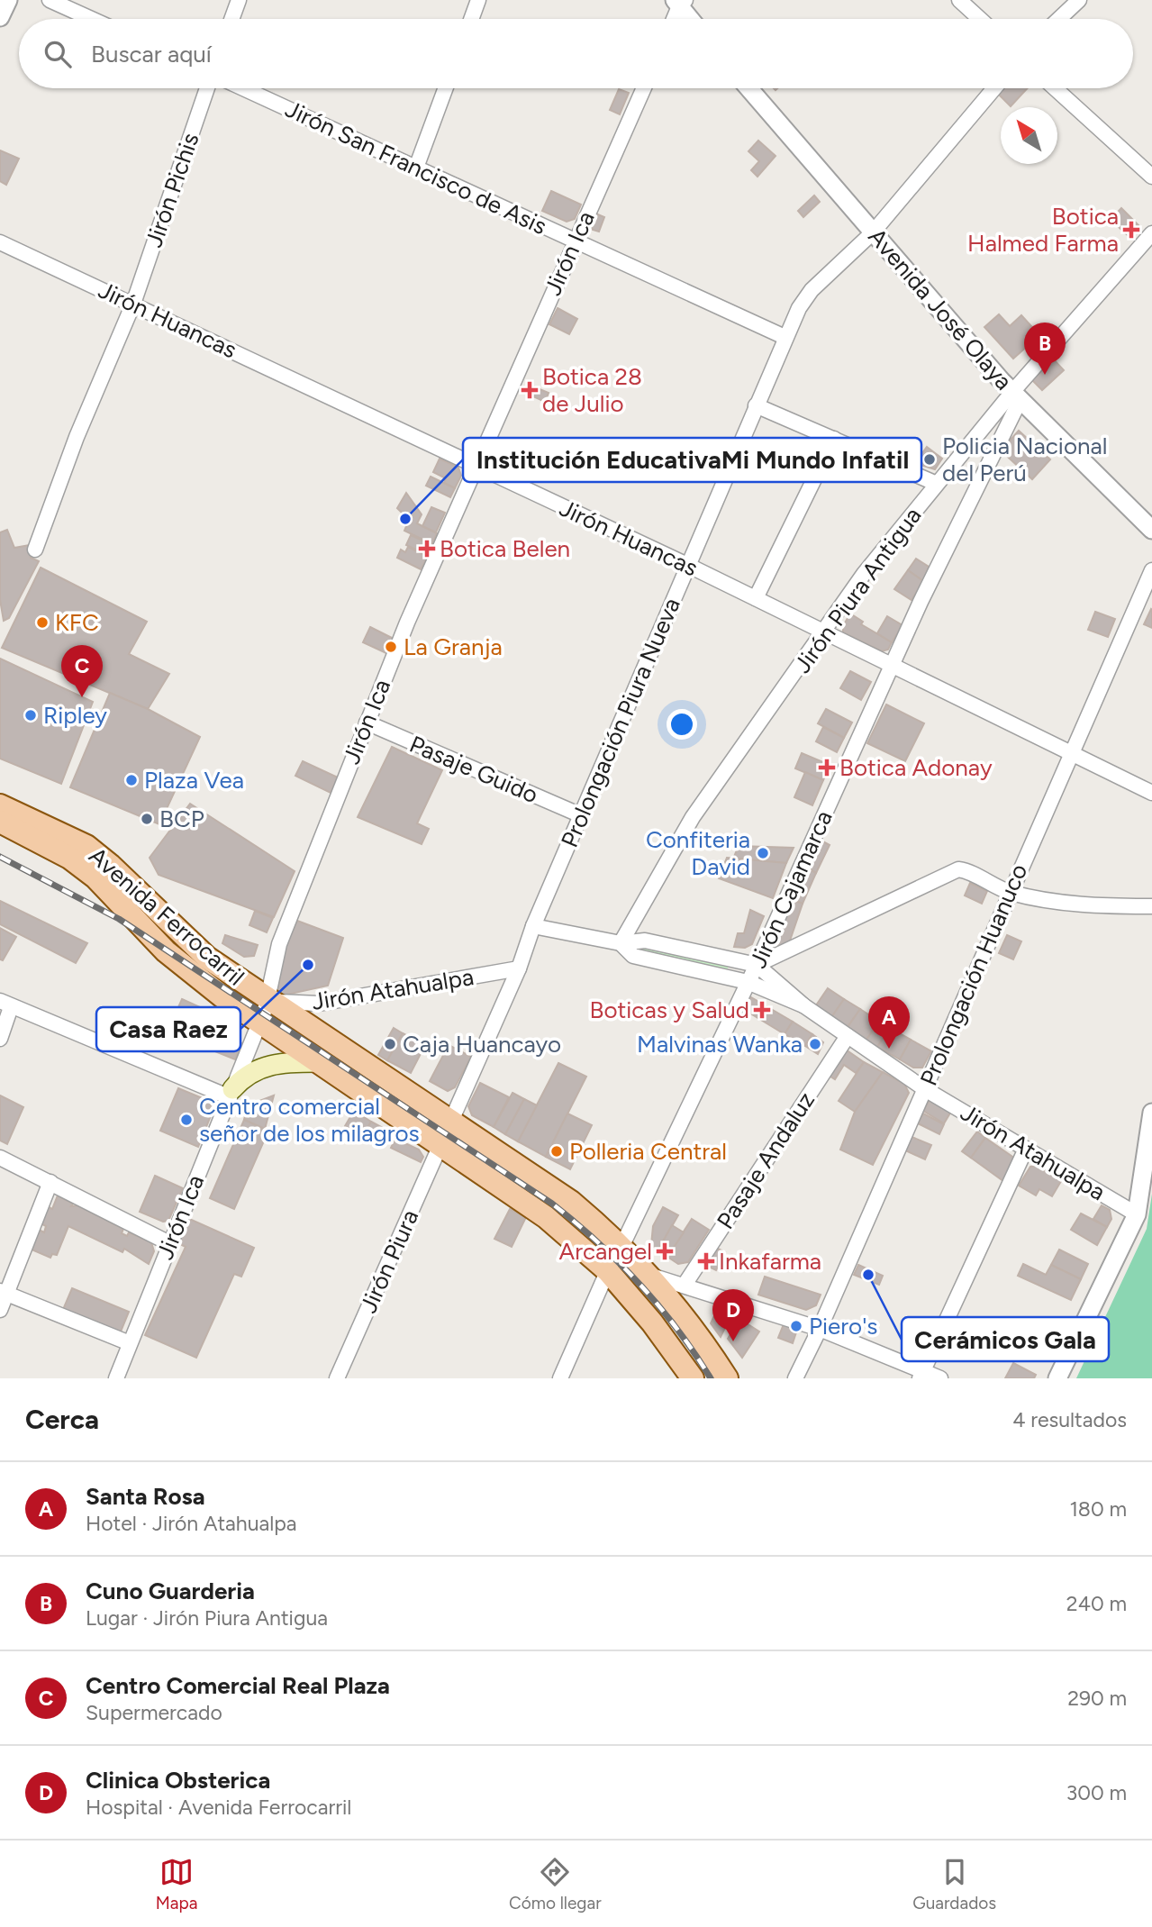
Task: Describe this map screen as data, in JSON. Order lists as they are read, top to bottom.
{
  "streets": {
    "main road": ["Avenida Ferrocarril"],
    "street": [
      "Jirón San Francisco de Asis",
      "Jirón Pichis",
      "Jirón Ica",
      "Avenida José Olaya",
      "Jirón Huancas",
      "Jirón Piura Antigua",
      "Prolongación Piura Nueva",
      "Pasaje Guido",
      "Jirón Cajamarca",
      "Prolongación Huanuco",
      "Jirón Atahualpa",
      "Pasaje Andaluz",
      "Jirón Piura"
    ]
  },
  "crossings": [
    ["Jirón San Francisco de Asis", "Jirón Ica"],
    ["Jirón San Francisco de Asis", "Prolongación Piura Nueva"],
    ["Jirón Pichis", "Jirón Huancas"],
    ["Jirón Ica", "Jirón Huancas"],
    ["Jirón Ica", "Pasaje Guido"],
    ["Jirón Ica", "Avenida Ferrocarril"],
    ["Jirón Ica", "Jirón Atahualpa"],
    ["Avenida José Olaya", "Jirón Piura Antigua"],
    ["Avenida José Olaya", "Prolongación Piura Nueva"],
    ["Avenida José Olaya", "Jirón Cajamarca"],
    ["Jirón Huancas", "Jirón Piura Antigua"],
    ["Jirón Huancas", "Prolongación Piura Nueva"],
    ["Jirón Huancas", "Jirón Cajamarca"],
    ["Jirón Huancas", "Prolongación Huanuco"],
    ["Jirón Piura Antigua", "Jirón Cajamarca"],
    ["Jirón Piura Antigua", "Jirón Atahualpa"],
    ["Prolongación Piura Nueva", "Pasaje Guido"],
    ["Prolongación Piura Nueva", "Avenida Ferrocarril"],
    ["Prolongación Piura Nueva", "Jirón Atahualpa"],
    ["Prolongación Piura Nueva", "Jirón Piura"],
    ["Jirón Cajamarca", "Avenida Ferrocarril"],
    ["Jirón Cajamarca", "Jirón Atahualpa"],
    ["Avenida Ferrocarril", "Jirón Atahualpa"],
    ["Avenida Ferrocarril", "Jirón Piura"],
    ["Prolongación Huanuco", "Jirón Atahualpa"],
    ["Jirón Atahualpa", "Pasaje Andaluz"]
  ],
  "places": {
    "health": [
      "Botica Halmed Farma",
      "Botica 28 de Julio",
      "Botica Belen",
      "Botica Adonay",
      "Boticas y Salud",
      "Arcangel",
      "Inkafarma"
    ],
    "other": [
      "Policia Nacional del Perú",
      "Institución EducativaMi Mundo Infatil",
      "KFC",
      "La Granja",
      "Ripley",
      "Plaza Vea",
      "BCP",
      "Confiteria David",
      "Casa Raez",
      "Caja Huancayo",
      "Malvinas Wanka",
      "Centro comercial señor de los milagros",
      "Polleria Central",
      "Cerámicos Gala",
      "Piero's"
    ]
  },
  "north": "top left",
  "page": {
    "search": "Buscar aquí",
    "pins": [
      "B",
      "C",
      "A",
      "D"
    ],
    "heading": ["Cerca", "4 resultados"],
    "list": [
      {
        "mark": "A",
        "name": "Santa Rosa",
        "note": "Hotel · Jirón Atahualpa",
        "value": "180 m"
      },
      {
        "mark": "B",
        "name": "Cuno Guarderia",
        "note": "Lugar · Jirón Piura Antigua",
        "value": "240 m"
      },
      {
        "mark": "C",
        "name": "Centro Comercial Real Plaza",
        "note": "Supermercado",
        "value": "290 m"
      },
      {
        "mark": "D",
        "name": "Clinica Obsterica",
        "note": "Hospital · Avenida Ferrocarril",
        "value": "300 m"
      }
    ],
    "nav": ["Mapa", "Cómo llegar", "Guardados"]
  }
}
